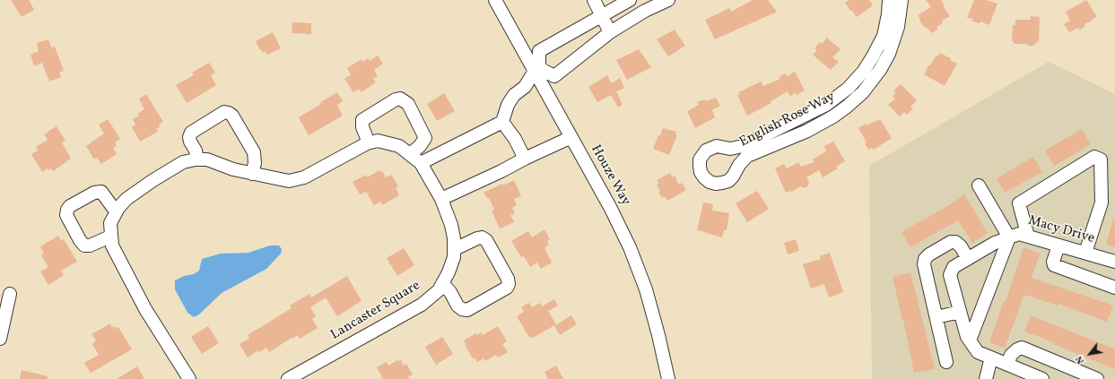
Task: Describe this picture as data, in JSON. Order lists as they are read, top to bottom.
{
  "streets": {
    "street": [
      "English Rose Way",
      "Houze Way",
      "Macy Drive",
      "Lancaster Square"
    ]
  },
  "north": "bottom left"
}
